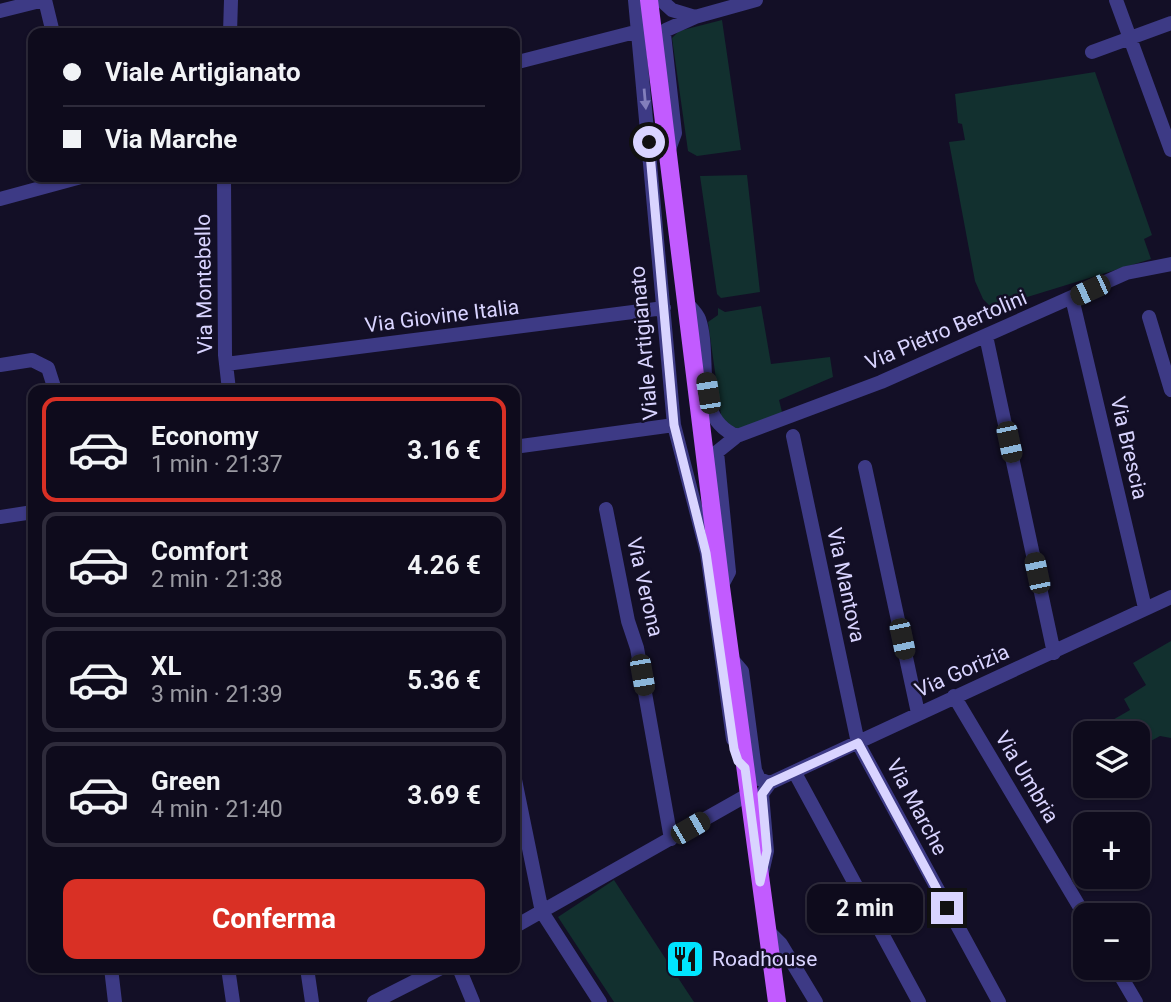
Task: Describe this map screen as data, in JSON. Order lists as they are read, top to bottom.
{
  "streets": {
    "main road": ["Viale Artigianato"],
    "street": [
      "Via Montebello",
      "Via Giovine Italia",
      "Via Pietro Bertolini",
      "Via Brescia",
      "Via Mantova",
      "Via Verona",
      "Via Gorizia",
      "Via Umbria",
      "Via Marche"
    ]
  },
  "crossings": [
    ["Via Montebello", "Via Giovine Italia"],
    ["Via Giovine Italia", "Viale Artigianato"],
    ["Via Pietro Bertolini", "Via Brescia"],
    ["Via Brescia", "Via Gorizia"],
    ["Via Mantova", "Via Gorizia"],
    ["Via Mantova", "Via Marche"],
    ["Via Gorizia", "Via Umbria"],
    ["Via Gorizia", "Via Marche"]
  ],
  "places": {
    "restaurant": ["Roadhouse"]
  },
  "page": {
    "banner": ["Viale Artigianato", "Via Marche"],
    "list": [
      {
        "name": "Economy",
        "note": "1 min · 21:37",
        "value": "3.16 €"
      },
      {
        "name": "Comfort",
        "note": "2 min · 21:38",
        "value": "4.26 €"
      },
      {
        "name": "XL",
        "note": "3 min · 21:39",
        "value": "5.36 €"
      },
      {
        "name": "Green",
        "note": "4 min · 21:40",
        "value": "3.69 €"
      }
    ],
    "map_buttons": ["+", "−"],
    "buttons": "Conferma",
    "bubble": "2 min"
  }
}
